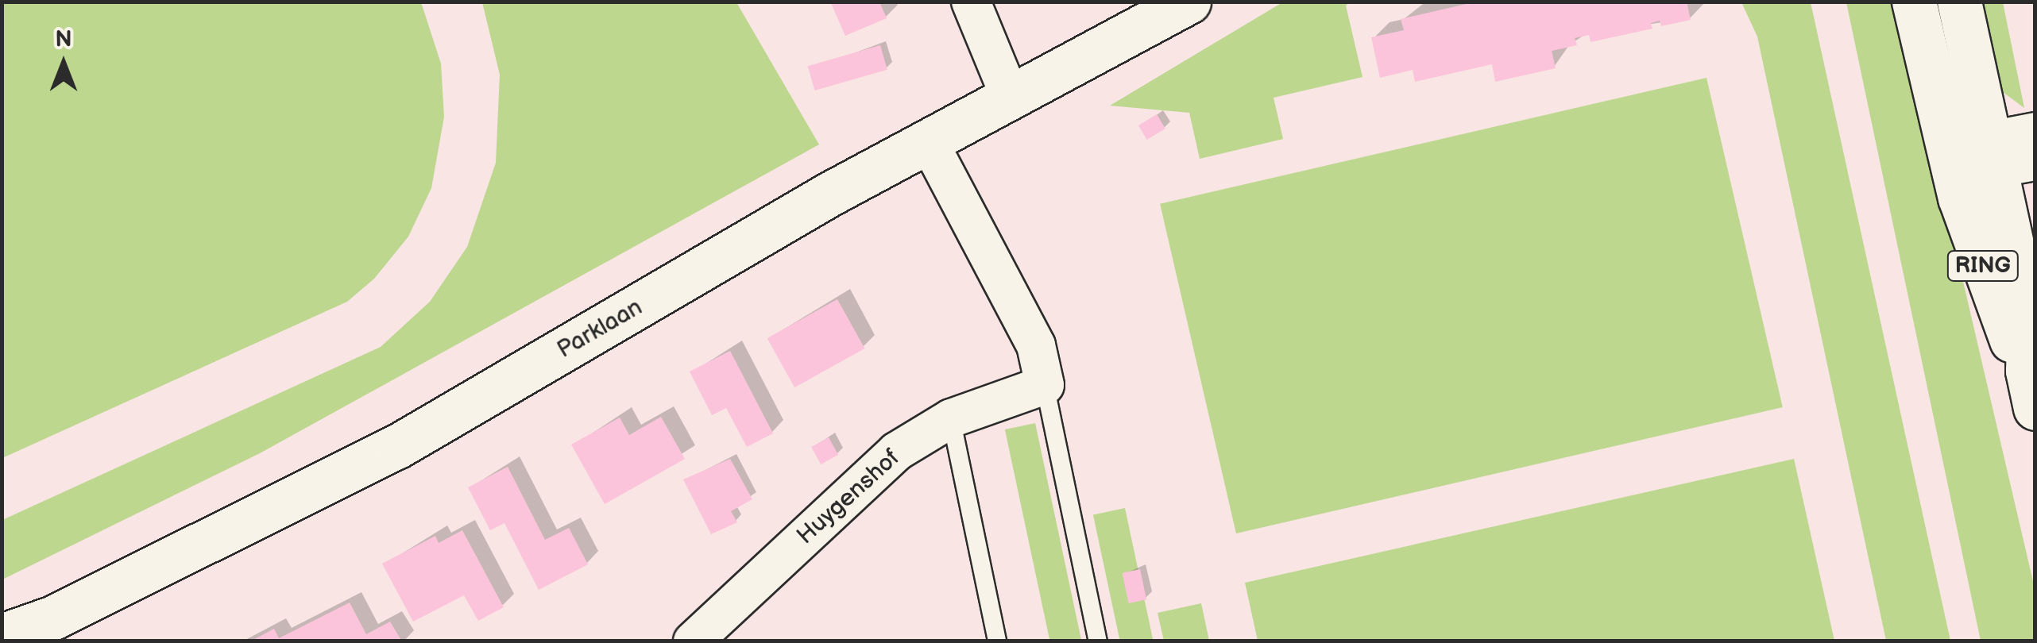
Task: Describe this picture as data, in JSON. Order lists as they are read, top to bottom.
{
  "streets": {
    "street": ["RING", "Parklaan", "Huygenshof"]
  },
  "north": "top"
}
